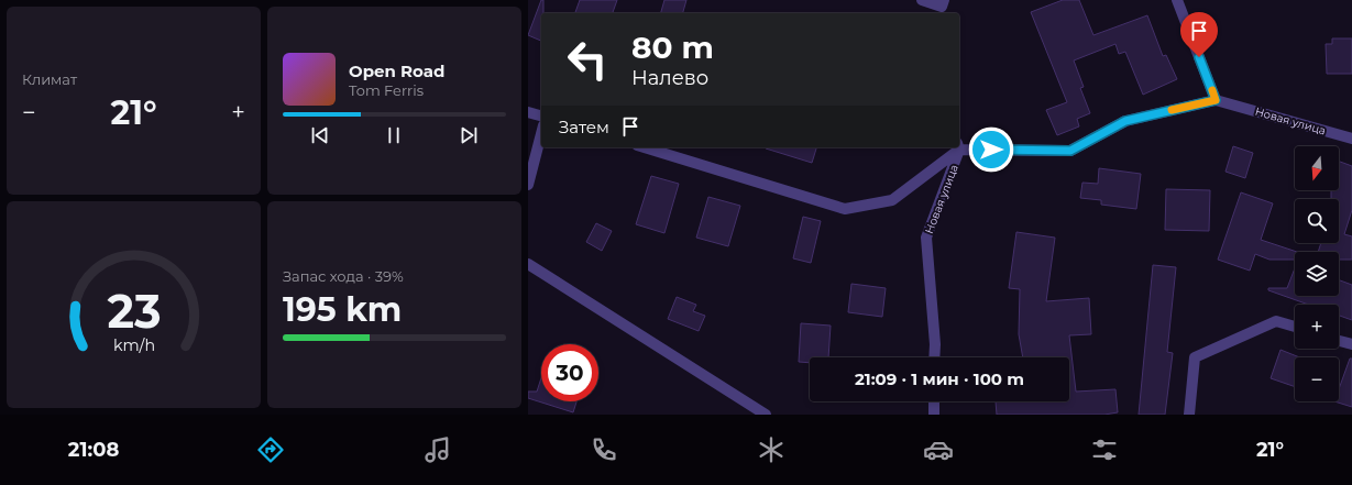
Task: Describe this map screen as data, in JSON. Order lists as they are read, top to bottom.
{
  "streets": {
    "street": ["Новая улица"]
  },
  "north": "bottom",
  "page": {
    "tile": [
      "Климат",
      ["Запас хода · 39%", "195 km"]
    ],
    "turn": ["80 m", "Налево"],
    "song": ["Open Road", "Tom Ferris"],
    "heat": ["−", "21°", "+"],
    "then": "Затем",
    "map_buttons": ["+", "−"],
    "limit": "30",
    "trip": "21:09 · 1 мин · 100 m",
    "tabs": ["21:08", "21°"],
    "gauge": ["23", "km/h"]
  }
}
